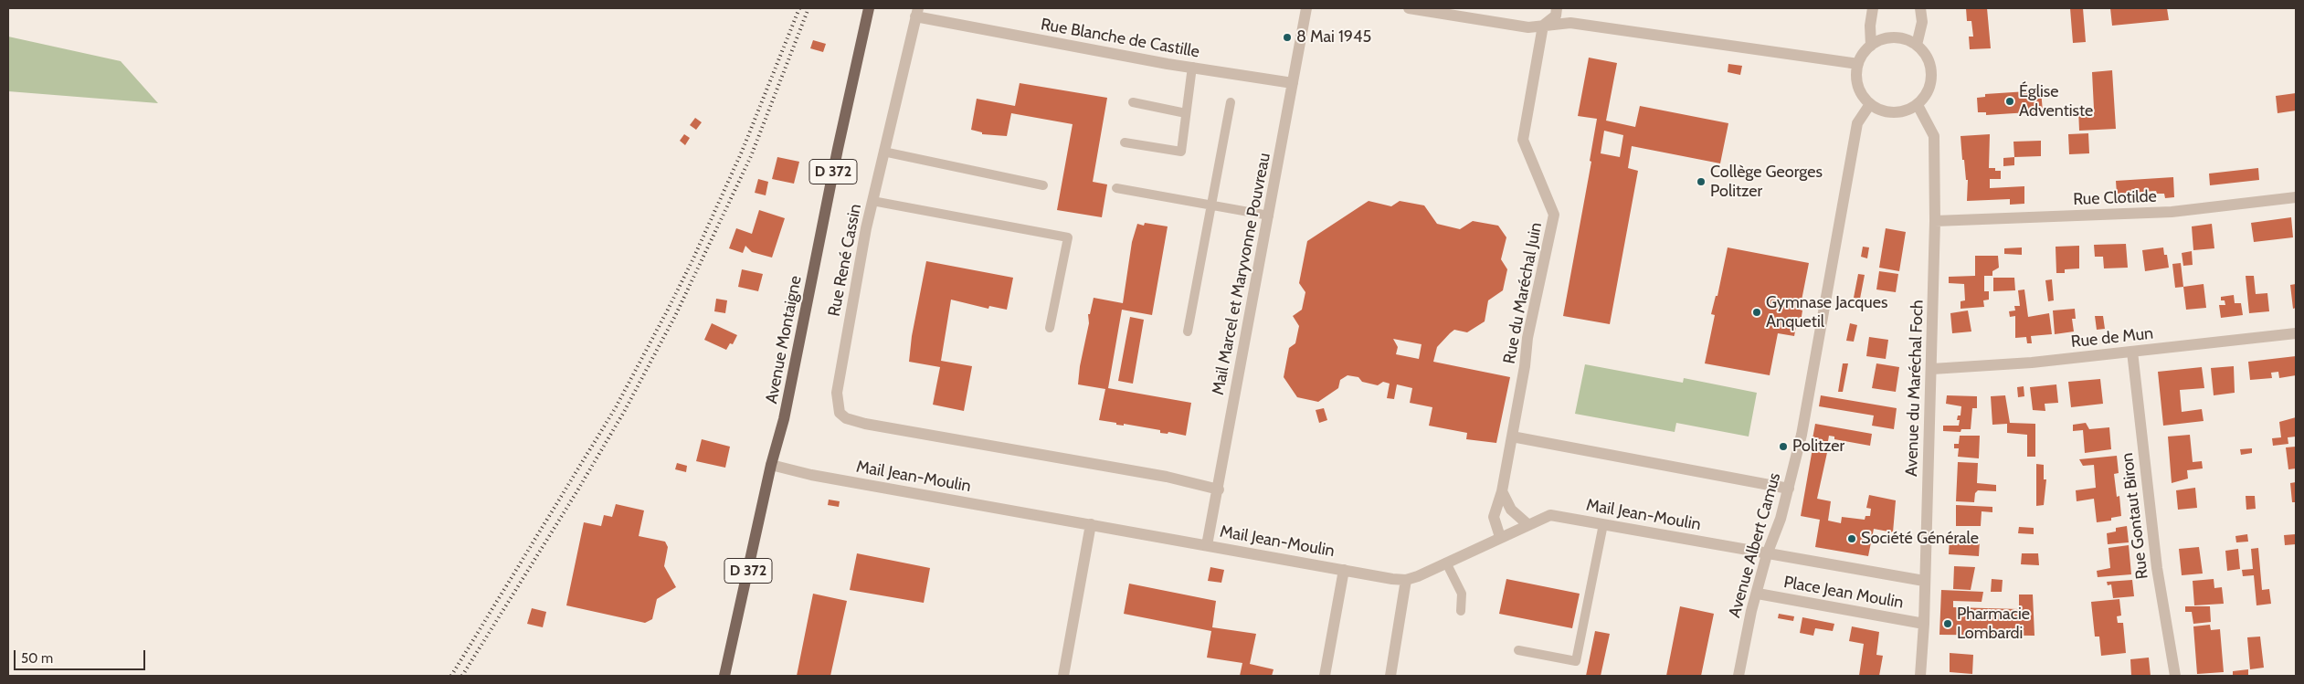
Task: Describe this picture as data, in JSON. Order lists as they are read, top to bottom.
{
  "streets": {
    "main road": ["D 372", "Avenue Montaigne"],
    "street": [
      "Rue Blanche de Castille",
      "Rue Clotilde",
      "Rue René Cassin",
      "Mail Marcel et Maryvonne Pouvreau",
      "Rue du Maréchal Juin",
      "Rue de Mun",
      "Avenue du Maréchal Foch",
      "Mail Jean-Moulin",
      "Rue Gontaut Biron",
      "Avenue Albert Camus",
      "Place Jean Moulin"
    ]
  },
  "crossings": [
    ["Rue Blanche de Castille", "Rue René Cassin"],
    ["Rue Blanche de Castille", "Mail Marcel et Maryvonne Pouvreau"],
    ["Rue Clotilde", "Avenue du Maréchal Foch"],
    ["Rue René Cassin", "Mail Marcel et Maryvonne Pouvreau"],
    ["Mail Marcel et Maryvonne Pouvreau", "Mail Jean-Moulin"],
    ["Rue du Maréchal Juin", "Mail Jean-Moulin"],
    ["Rue de Mun", "Avenue du Maréchal Foch"],
    ["Rue de Mun", "Rue Gontaut Biron"],
    ["Avenue Montaigne", "Mail Jean-Moulin"],
    ["Avenue du Maréchal Foch", "Avenue Albert Camus"],
    ["Avenue du Maréchal Foch", "Place Jean Moulin"],
    ["Mail Jean-Moulin", "Avenue Albert Camus"],
    ["Mail Jean-Moulin", "Place Jean Moulin"],
    ["Avenue Albert Camus", "Place Jean Moulin"]
  ],
  "places": [
    "8 Mai 1945",
    "Église Adventiste",
    "Collège Georges Politzer",
    "Gymnase Jacques Anquetil",
    "Politzer",
    "Société Générale",
    "Pharmacie Lombardi"
  ],
  "scale_bar": "50 m"
}
